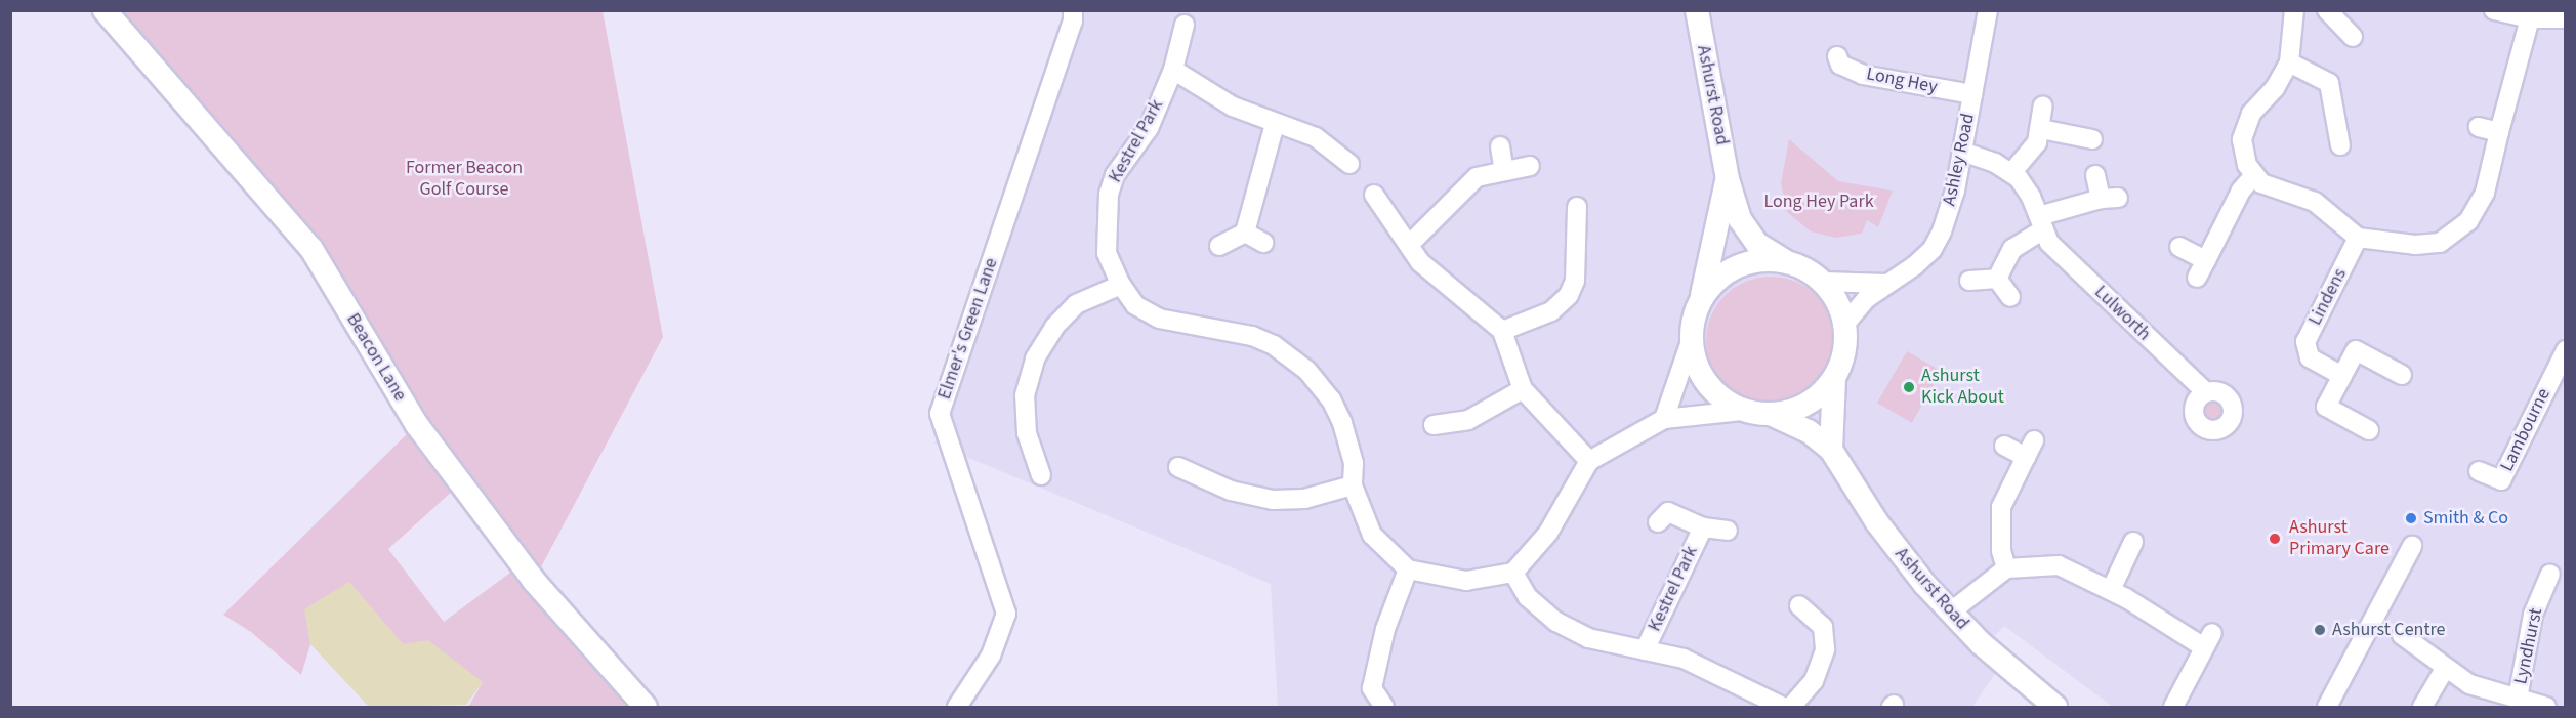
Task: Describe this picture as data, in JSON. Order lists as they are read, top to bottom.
{
  "streets": {
    "street": [
      "Long Hey",
      "Ashurst Road",
      "Kestrel Park",
      "Ashley Road",
      "Lindens",
      "Lulworth",
      "Elmer's Green Lane",
      "Beacon Lane",
      "Lambourne",
      "Lyndhurst"
    ]
  },
  "crossings": [
    ["Long Hey", "Ashley Road"],
    ["Ashurst Road", "Ashley Road"],
    ["Ashley Road", "Lulworth"]
  ],
  "parks": ["Former Beacon Golf Course", "Long Hey Park"],
  "places": [
    "Ashurst Kick About",
    "Smith & Co",
    "Ashurst Primary Care",
    "Ashurst Centre"
  ]
}
